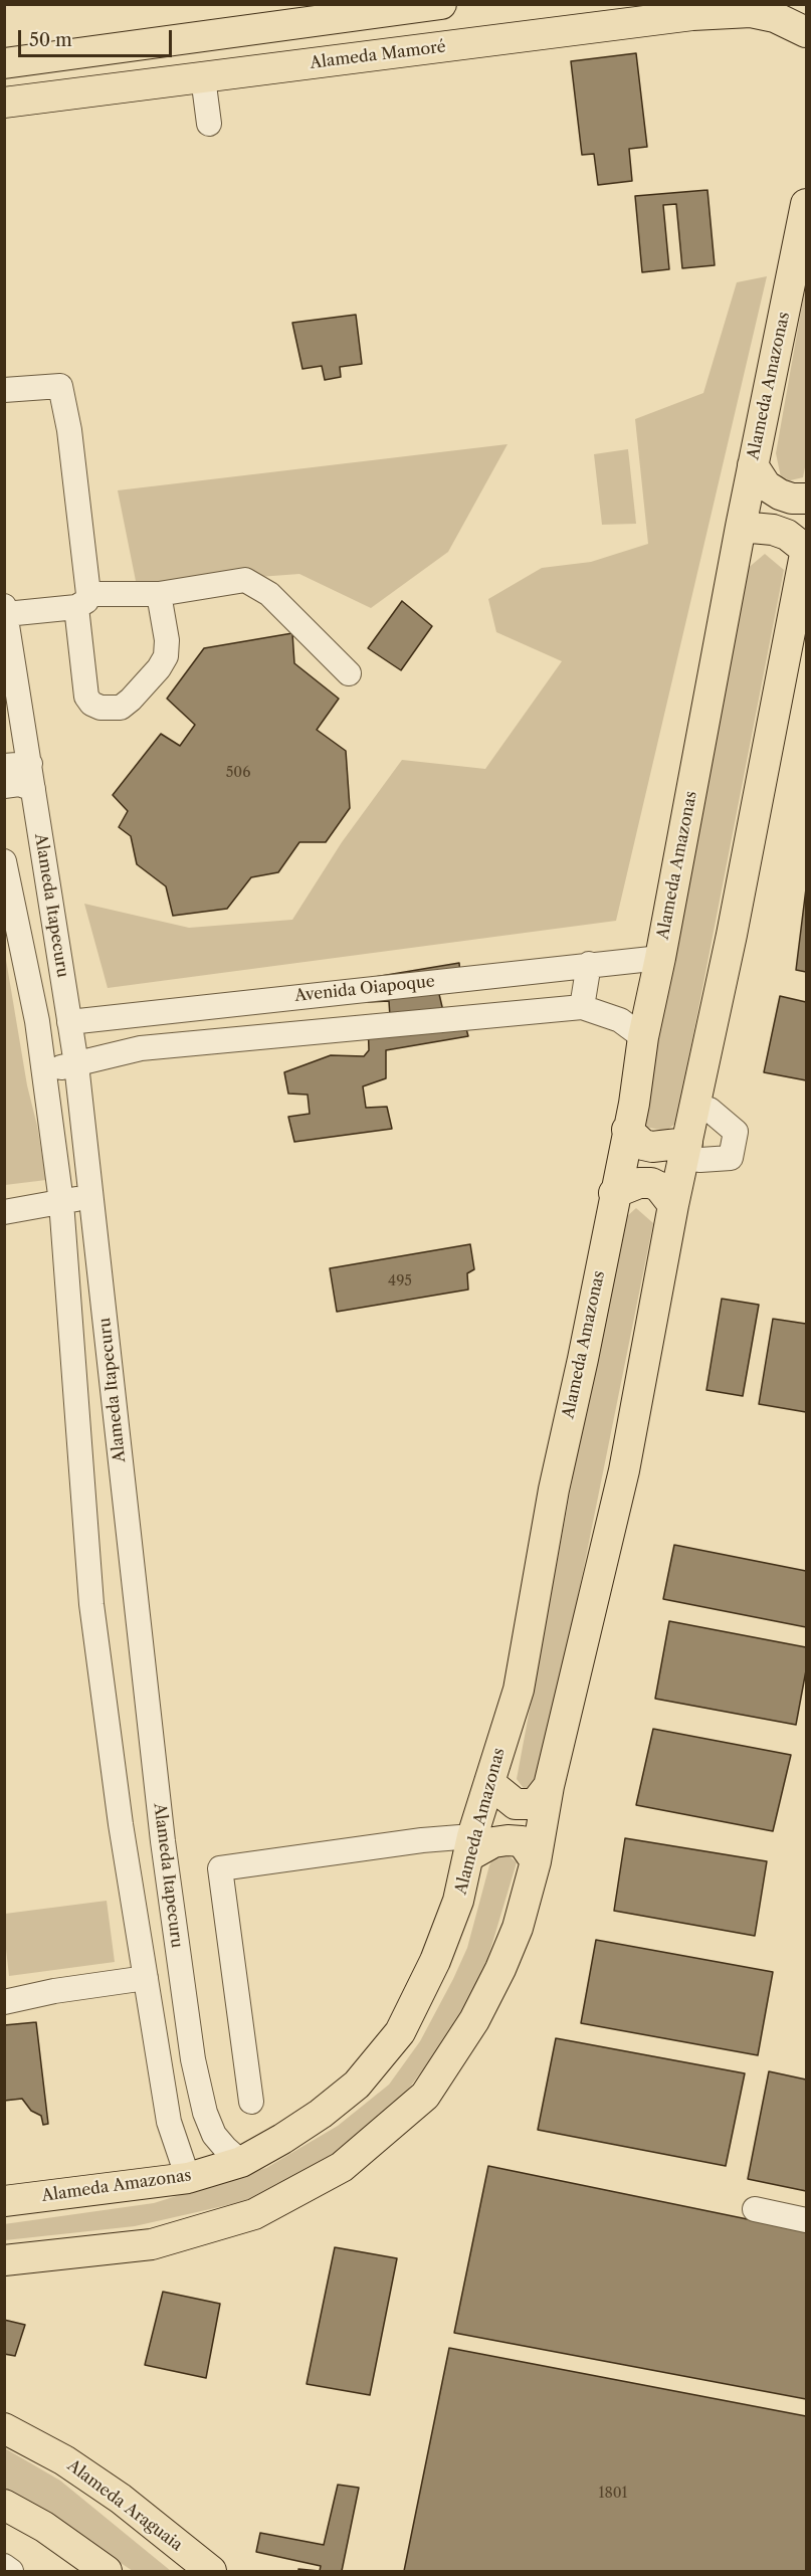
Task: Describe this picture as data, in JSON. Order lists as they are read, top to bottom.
{
  "streets": {
    "main road": ["Alameda Mamoré", "Alameda Amazonas", "Alameda Araguaia"],
    "street": ["Alameda Itapecuru", "Avenida Oiapoque"]
  },
  "crossings": [
    ["Alameda Amazonas", "Alameda Itapecuru"],
    ["Alameda Amazonas", "Avenida Oiapoque"],
    ["Alameda Itapecuru", "Avenida Oiapoque"]
  ],
  "house_numbers": ["506", "495", "1801"],
  "scale_bar": "50 m"
}
